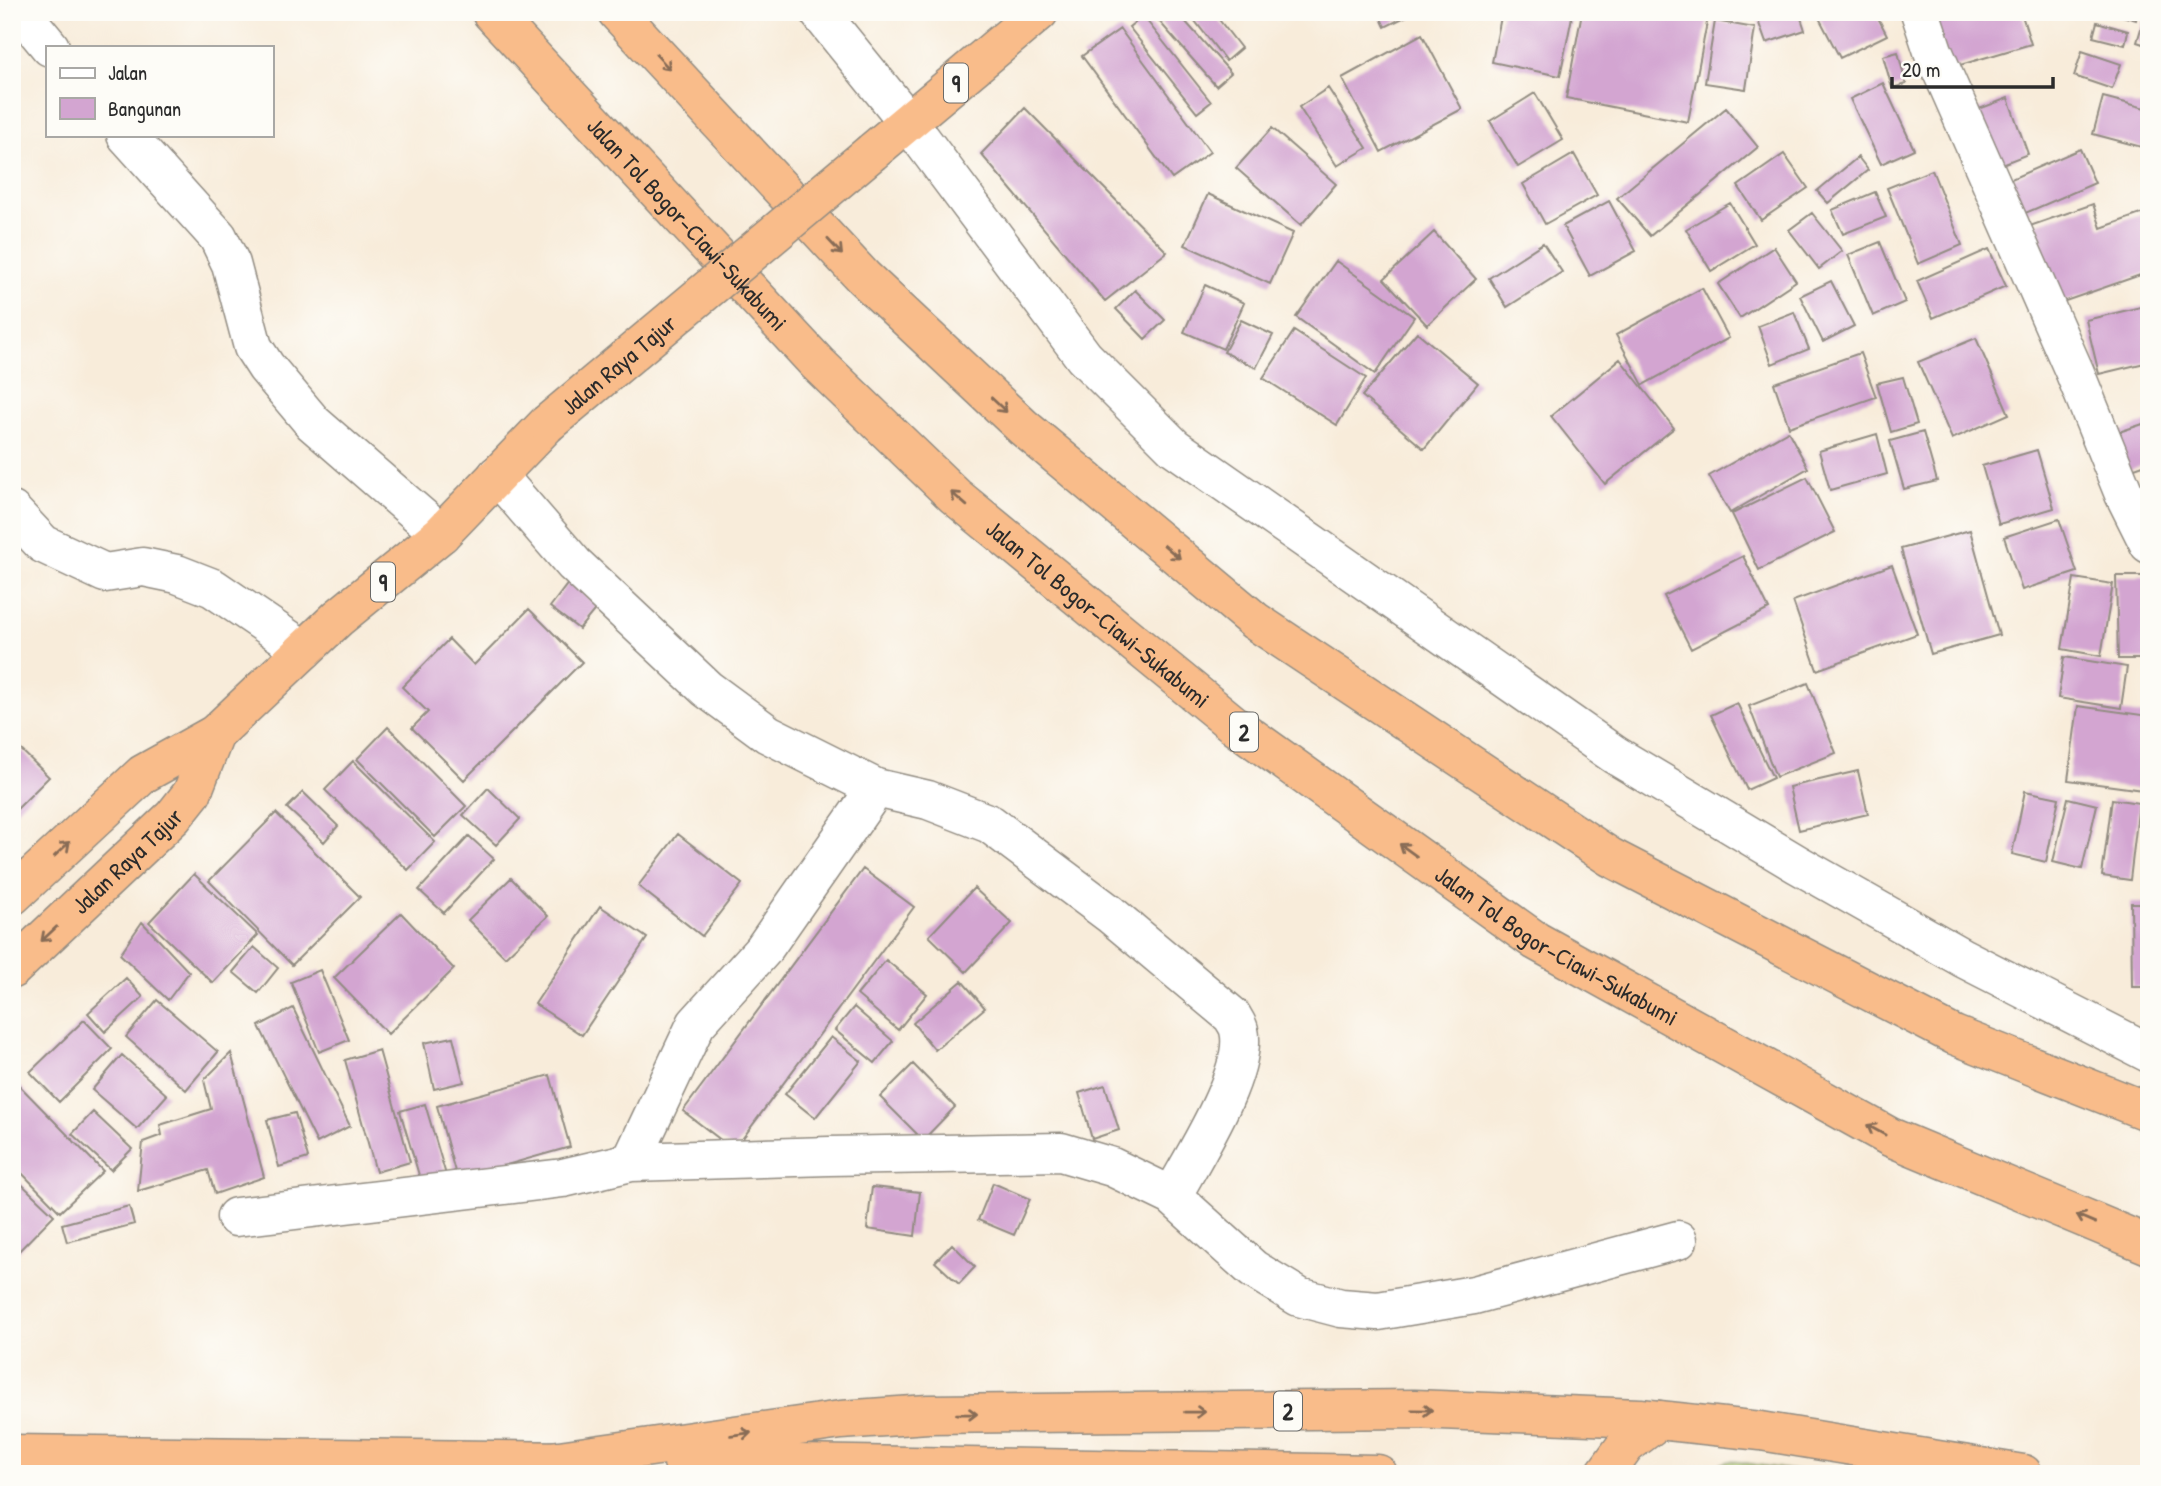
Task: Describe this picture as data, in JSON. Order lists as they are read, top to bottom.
{
  "streets": {
    "highway": [
      "9",
      "Jalan Tol Bogor–Ciawi–Sukabumi",
      "Jalan Raya Tajur",
      "2"
    ]
  },
  "legend": ["Jalan", "Bangunan"],
  "scale_bar": "20 m"
}
